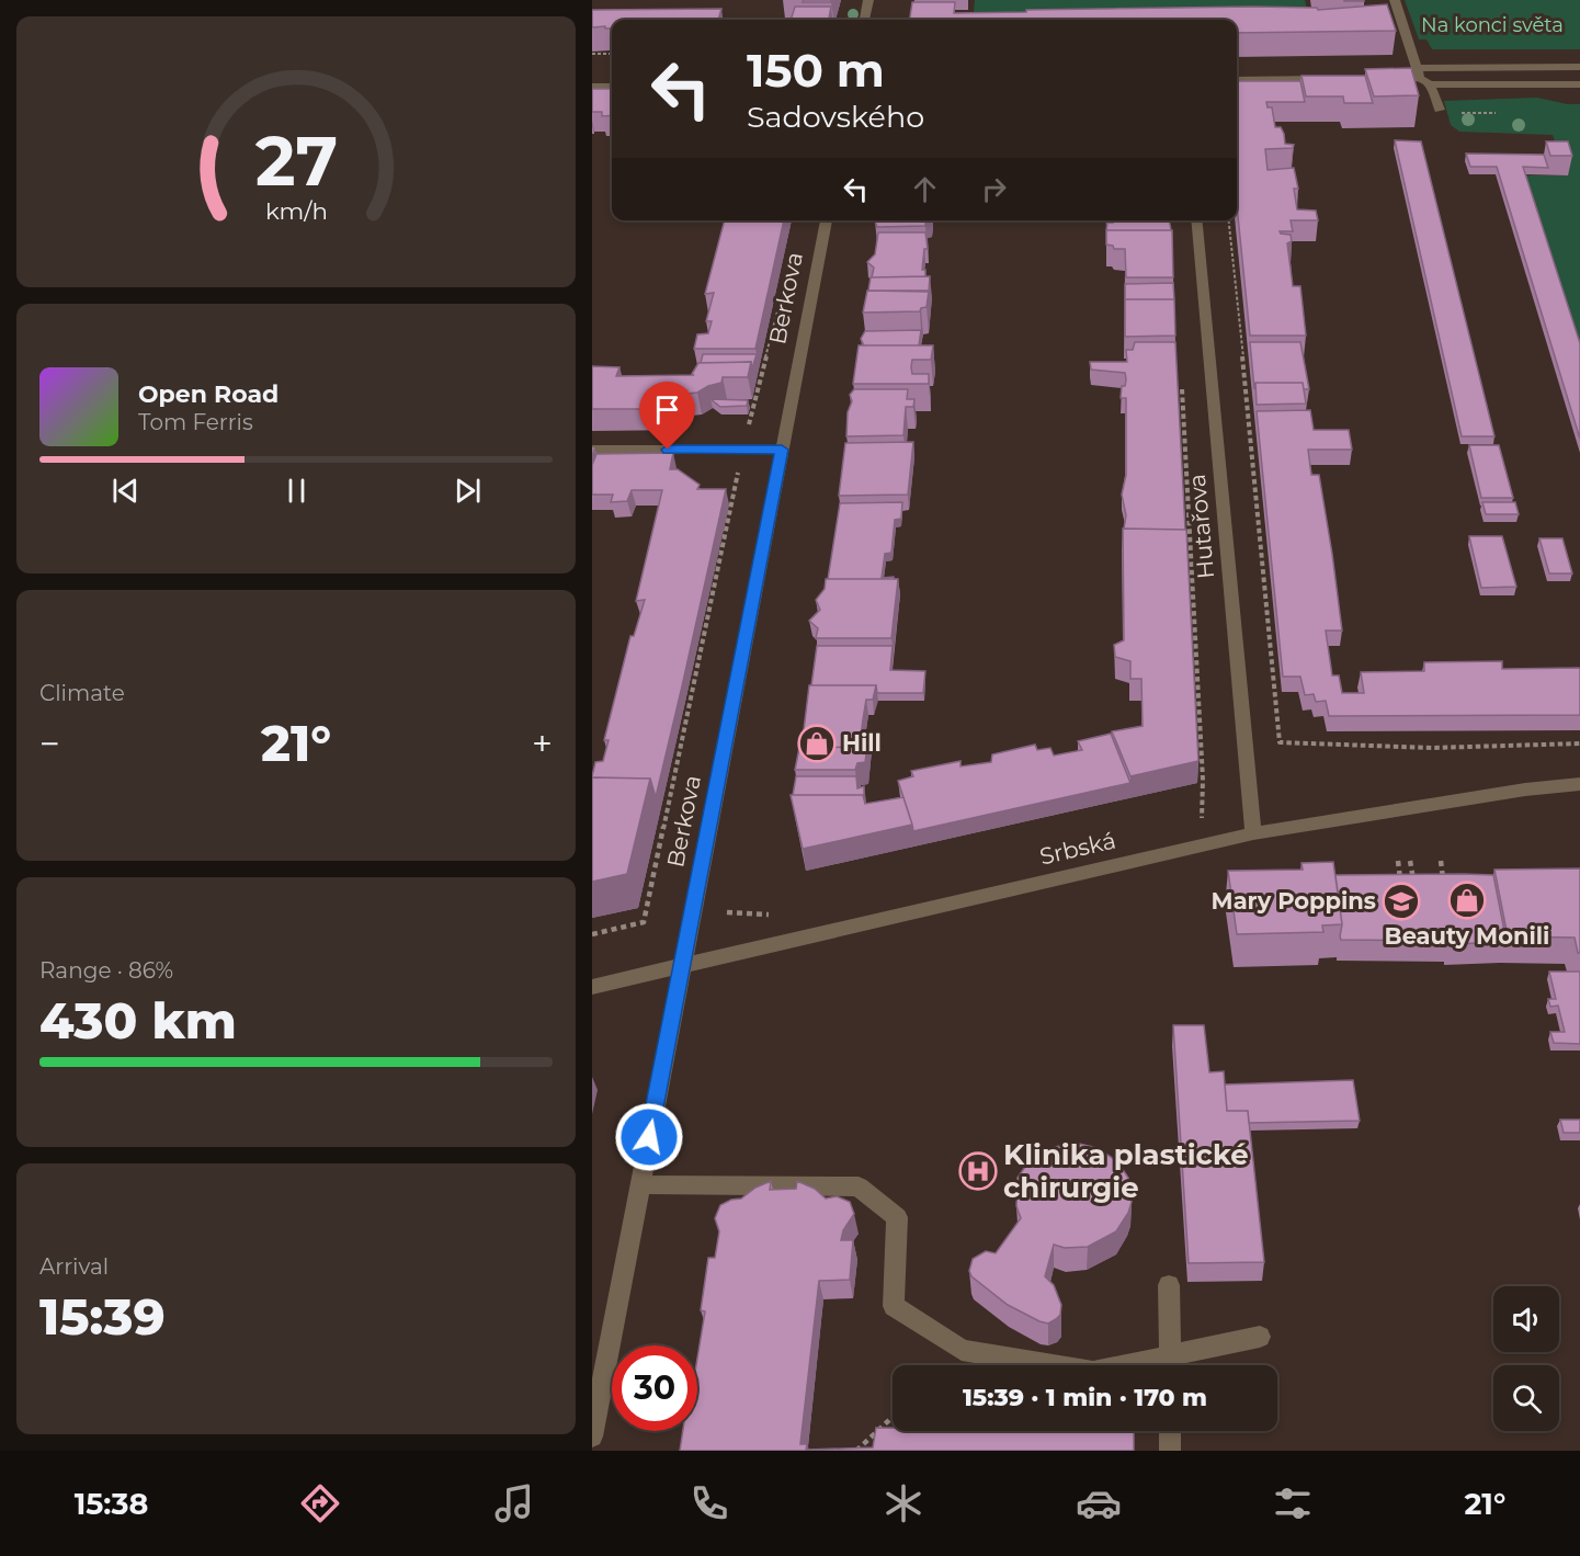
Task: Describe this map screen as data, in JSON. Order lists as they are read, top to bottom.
{
  "streets": {
    "street": ["Berkova", "Hutařova", "Srbská"]
  },
  "crossings": [
    ["Berkova", "Srbská"],
    ["Hutařova", "Srbská"]
  ],
  "parks": ["Na konci světa"],
  "places": {
    "shop": ["Hill", "Beauty Monili"],
    "school or university": ["Mary Poppins"],
    "hospital": ["Klinika plastické chirurgie"]
  },
  "page": {
    "turn": ["150 m", "Sadovského"],
    "song": ["Open Road", "Tom Ferris"],
    "tile": [
      "Climate",
      ["Range · 86%", "430 km"],
      ["Arrival", "15:39"]
    ],
    "heat": ["−", "21°", "+"],
    "limit": "30",
    "trip": "15:39 · 1 min · 170 m",
    "tabs": ["15:38", "21°"],
    "gauge": ["27", "km/h"]
  }
}
